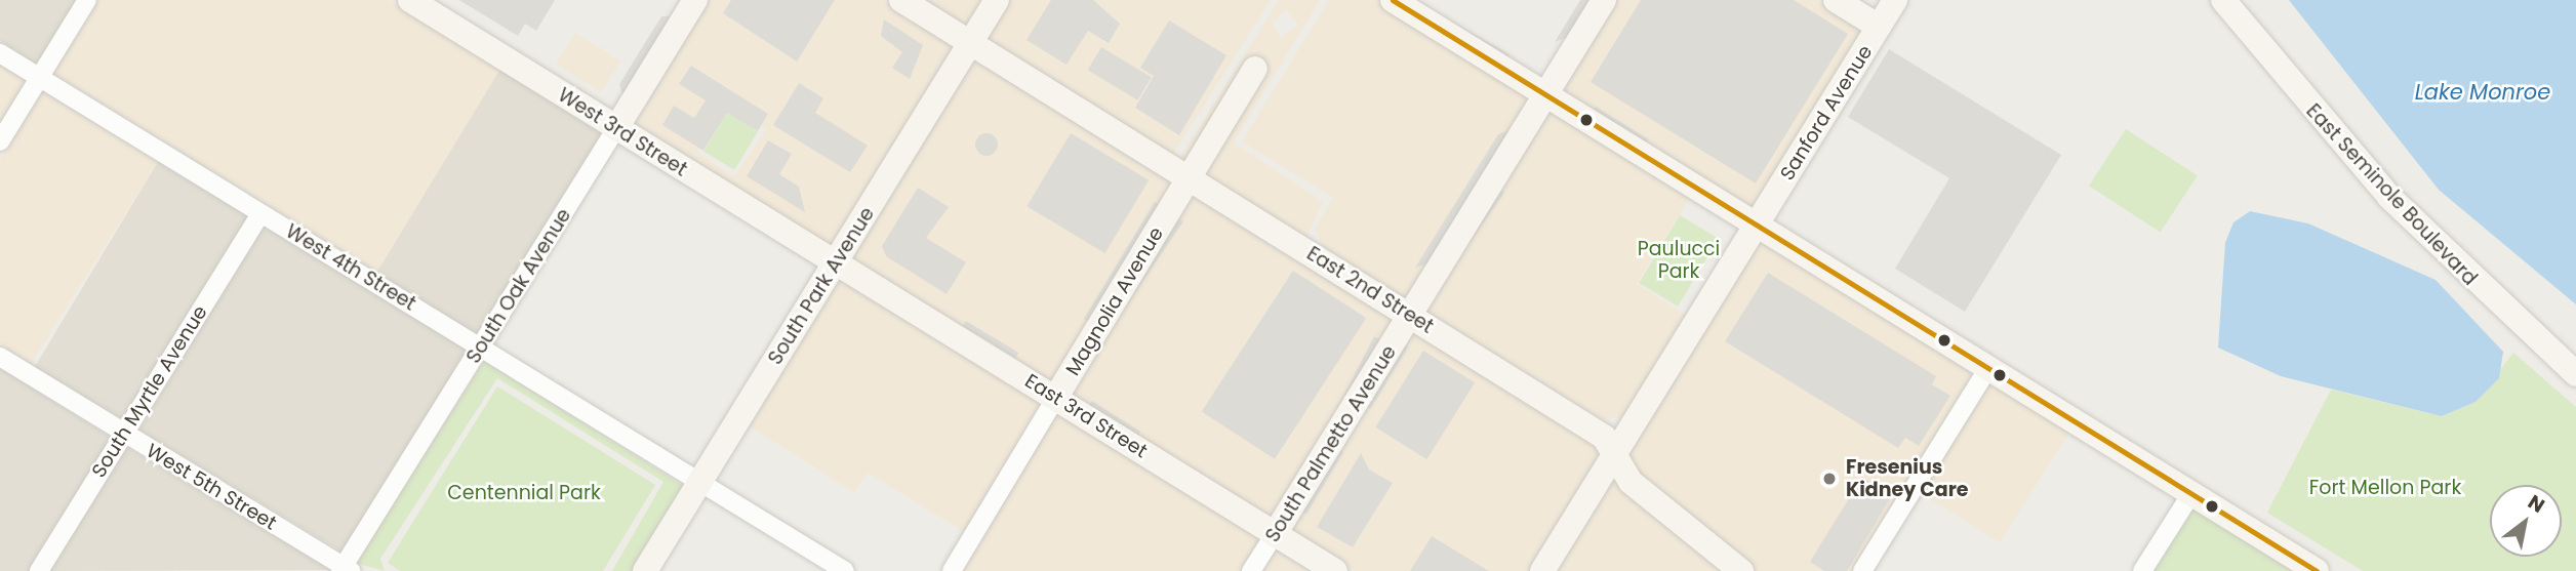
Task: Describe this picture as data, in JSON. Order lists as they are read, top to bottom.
{
  "streets": {
    "street": [
      "Sanford Avenue",
      "West 3rd Street",
      "East Seminole Boulevard",
      "West 4th Street",
      "South Oak Avenue",
      "South Park Avenue",
      "East 2nd Street",
      "Magnolia Avenue",
      "South Myrtle Avenue",
      "East 3rd Street",
      "South Palmetto Avenue",
      "West 5th Street"
    ]
  },
  "crossings": [
    ["Sanford Avenue", "East 2nd Street"],
    ["West 3rd Street", "South Oak Avenue"],
    ["West 3rd Street", "South Park Avenue"],
    ["West 3rd Street", "East 3rd Street"],
    ["West 4th Street", "South Oak Avenue"],
    ["West 4th Street", "South Park Avenue"],
    ["West 4th Street", "South Myrtle Avenue"],
    ["South Oak Avenue", "West 5th Street"],
    ["South Park Avenue", "East 2nd Street"],
    ["South Park Avenue", "East 3rd Street"],
    ["East 2nd Street", "Magnolia Avenue"],
    ["East 2nd Street", "South Palmetto Avenue"],
    ["Magnolia Avenue", "East 3rd Street"],
    ["South Myrtle Avenue", "West 5th Street"],
    ["East 3rd Street", "South Palmetto Avenue"]
  ],
  "water": ["Lake Monroe"],
  "parks": ["Paulucci Park", "Fort Mellon Park", "Centennial Park"],
  "places": ["Fresenius Kidney Care"],
  "north": "top right"
}
